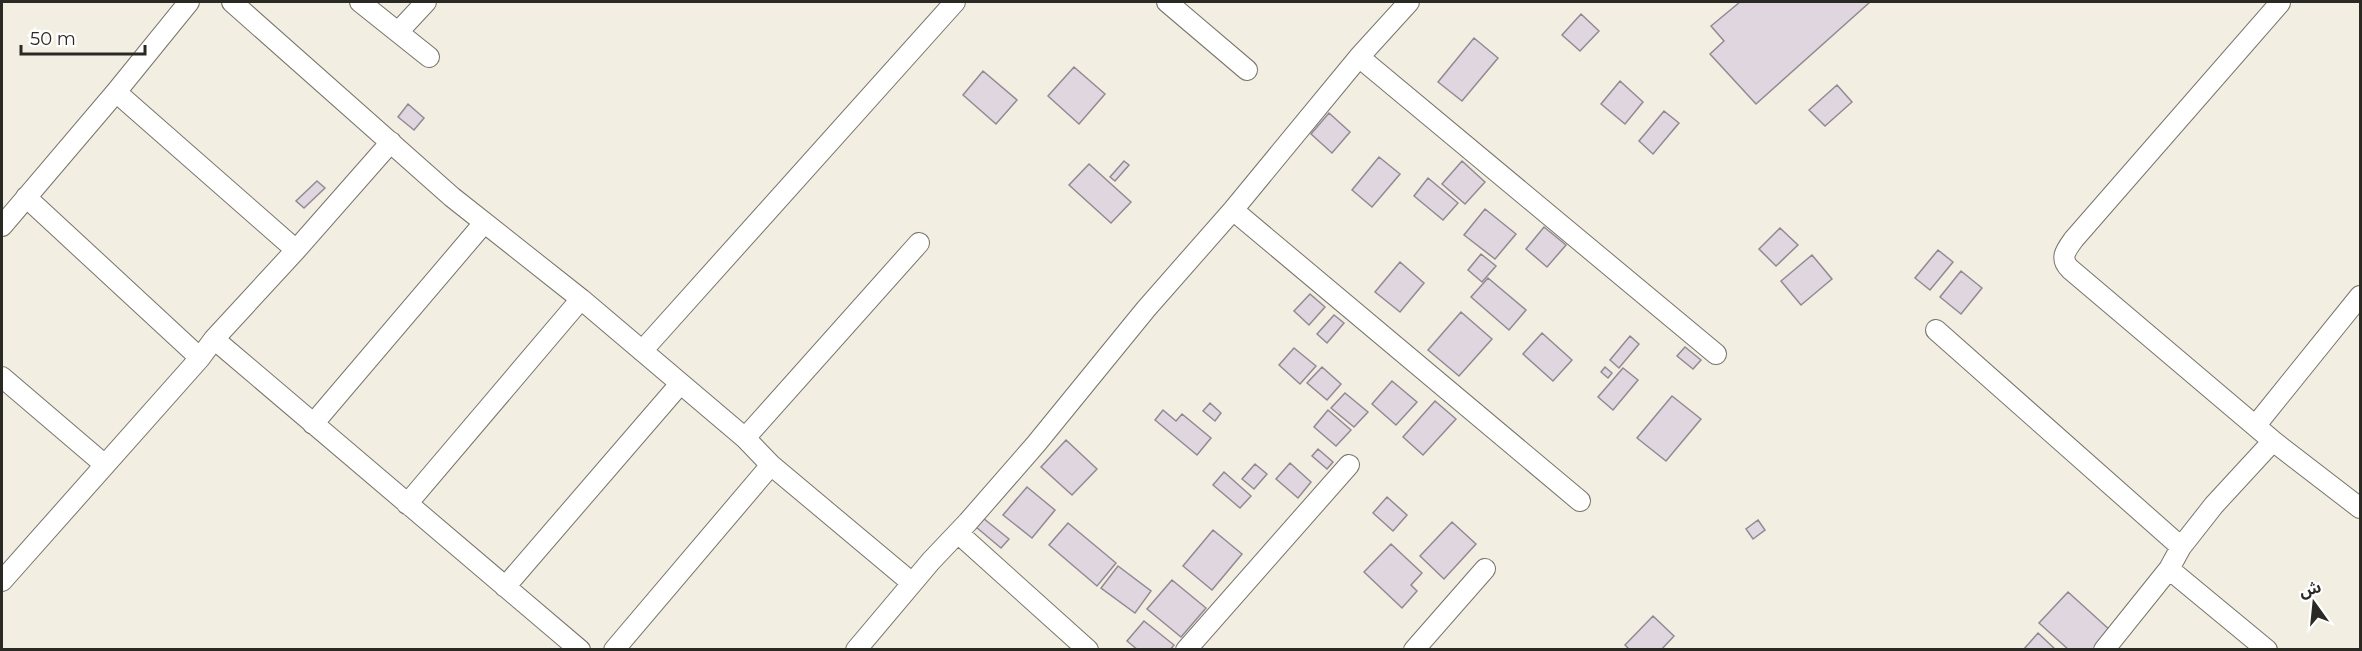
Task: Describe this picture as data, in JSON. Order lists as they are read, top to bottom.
{
  "scale_bar": "50 m",
  "north": "top"
}
